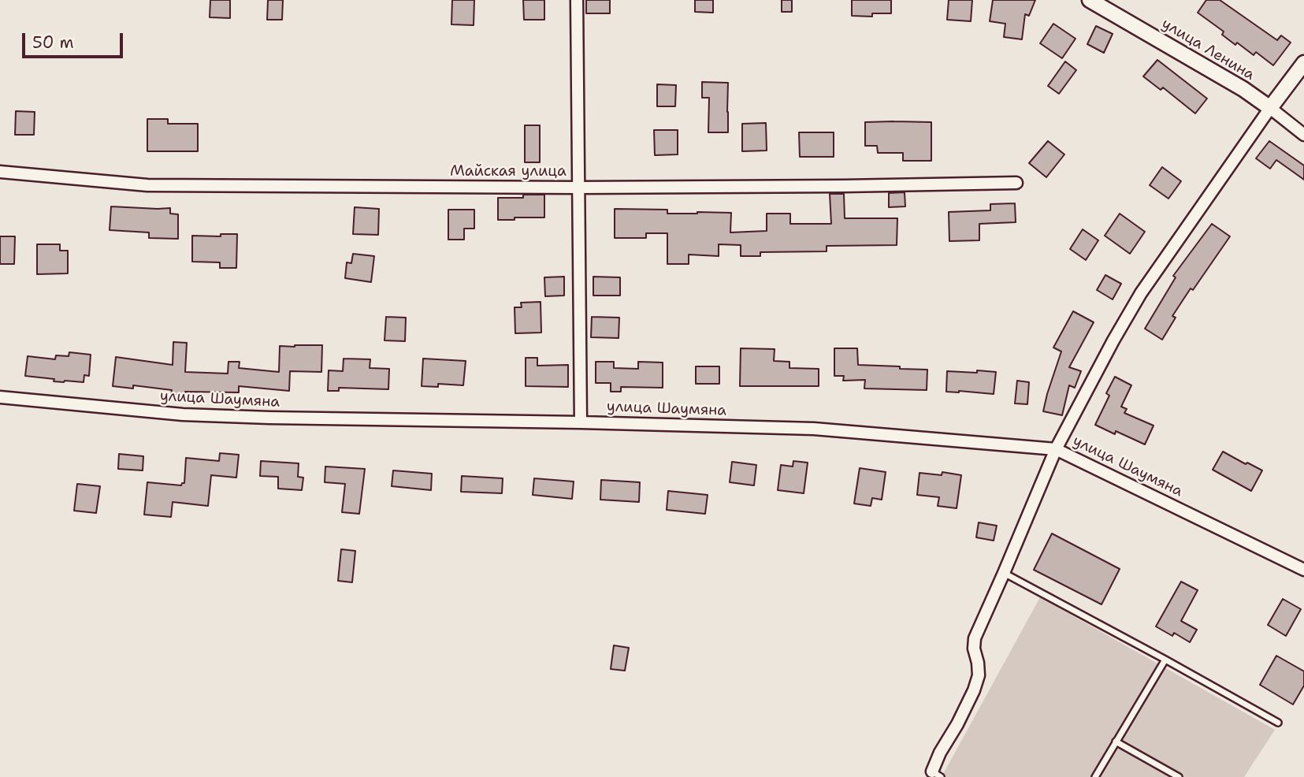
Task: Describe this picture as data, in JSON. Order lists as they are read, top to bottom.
{
  "streets": {
    "street": ["улица Ленина", "Майская улица", "улица Шаумяна"]
  },
  "scale_bar": "50 m"
}
